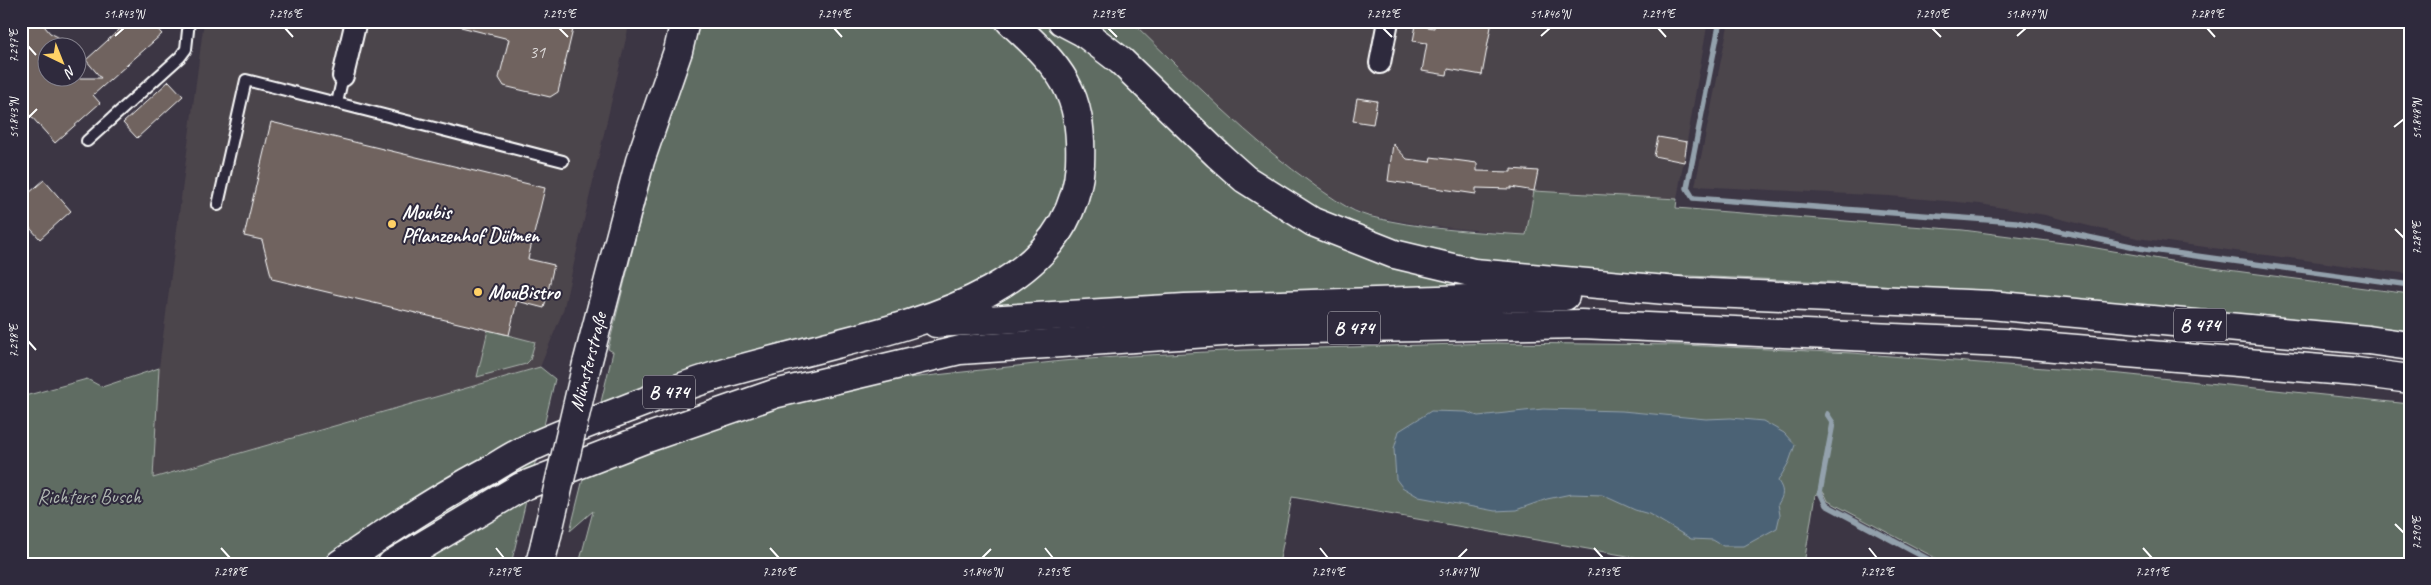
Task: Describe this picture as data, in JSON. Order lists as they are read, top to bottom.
{
  "streets": {
    "main road": ["B 474", "Münsterstraße"]
  },
  "parks": ["Richters Busch"],
  "places": ["Moubis Pflanzenhof Dülmen", "MouBistro"],
  "house_numbers": ["31"],
  "north": "bottom right",
  "coordinates": [
    "51.843°N",
    "7.296°E",
    "7.295°E",
    "7.294°E",
    "7.293°E",
    "7.292°E",
    "51.846°N",
    "7.291°E",
    "7.290°E",
    "51.847°N",
    "7.289°E",
    "7.297°E",
    "51.848°N",
    "7.298°E"
  ]
}
